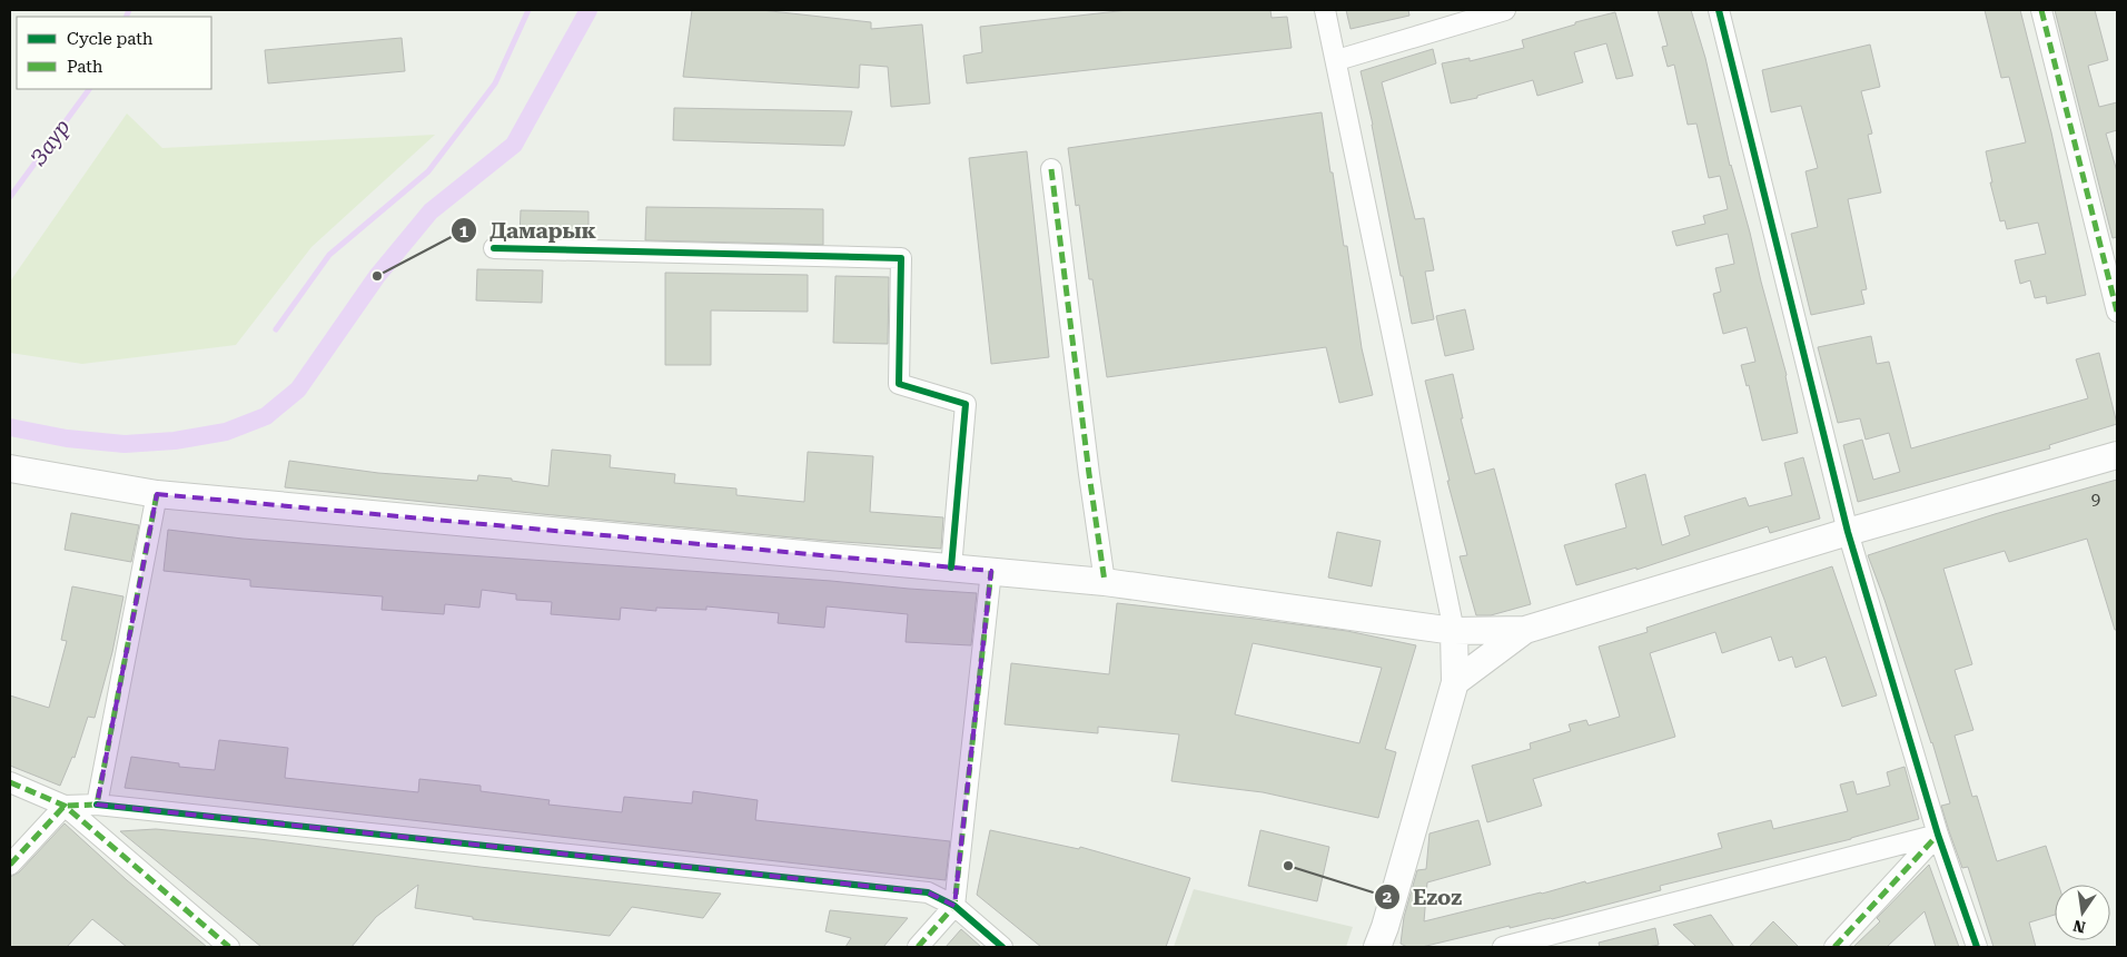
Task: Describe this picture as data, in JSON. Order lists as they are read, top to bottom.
{
  "water": ["Заур"],
  "places": ["Дамарык", "Ezoz"],
  "house_numbers": ["9"],
  "legend": ["Cycle path", "Path"],
  "north": "bottom"
}
